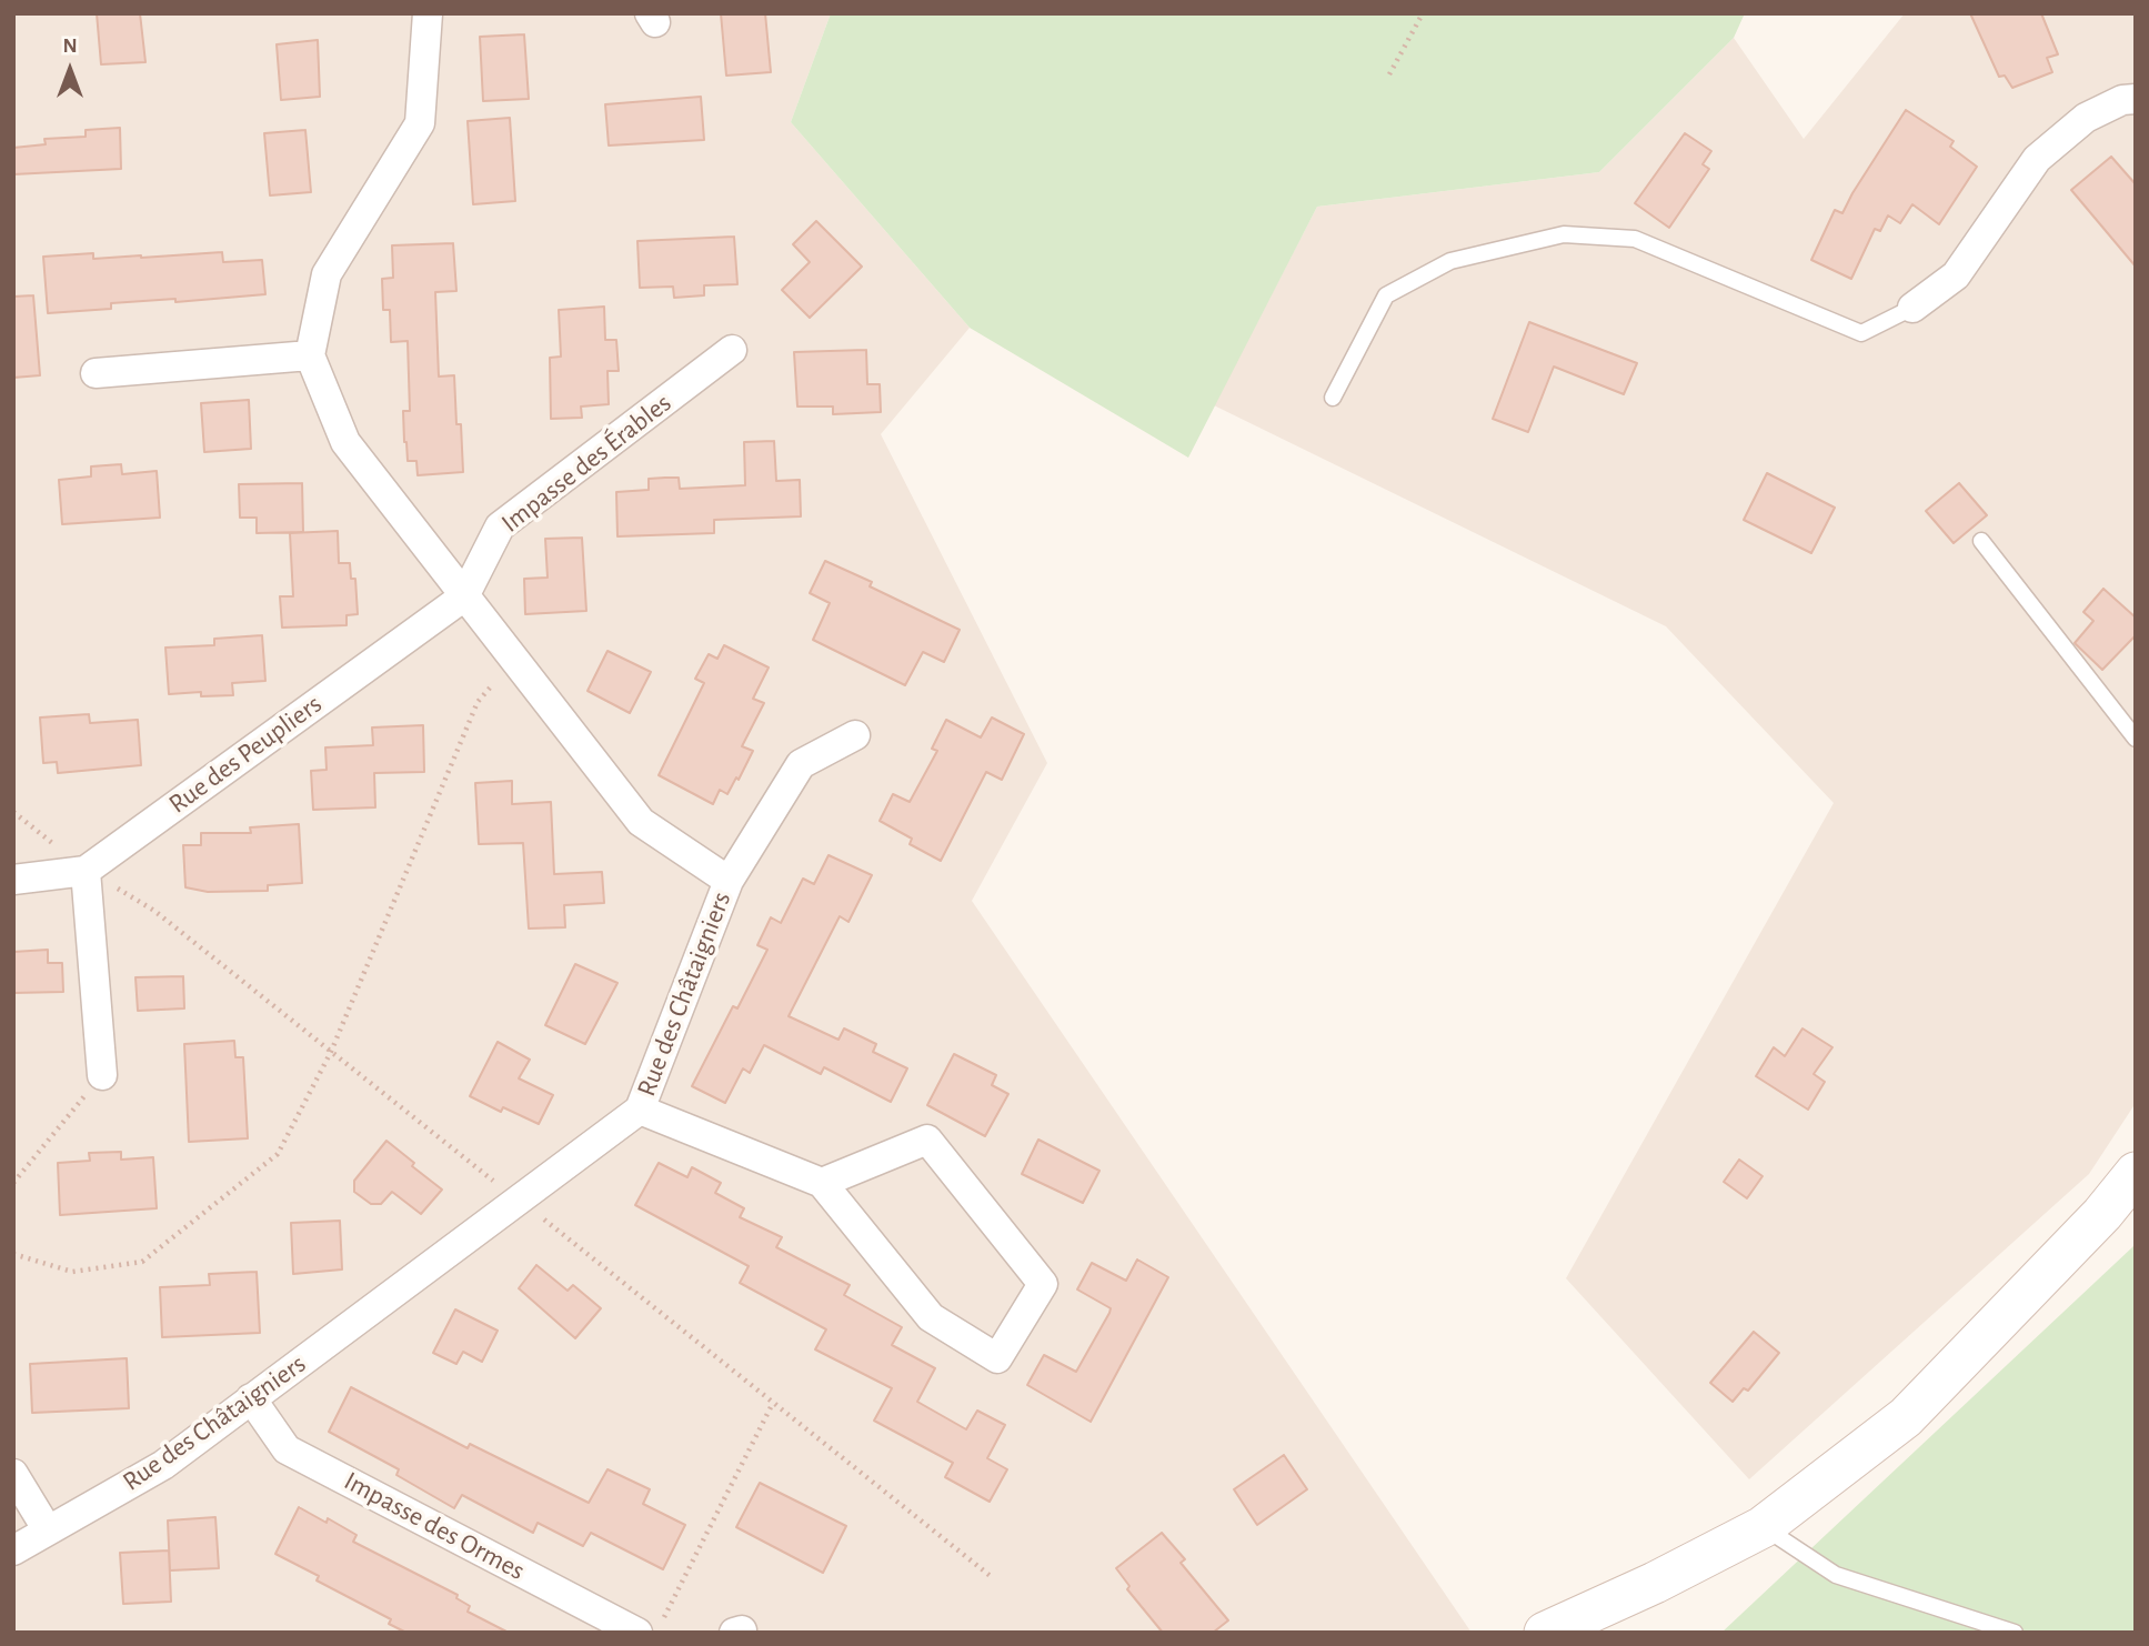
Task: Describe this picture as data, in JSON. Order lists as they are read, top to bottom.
{
  "streets": {
    "street": [
      "Impasse des Érables",
      "Rue des Peupliers",
      "Rue des Châtaigniers",
      "Impasse des Ormes"
    ]
  },
  "crossings": [
    ["Impasse des Érables", "Rue des Peupliers"],
    ["Impasse des Érables", "Rue des Châtaigniers"],
    ["Rue des Peupliers", "Rue des Châtaigniers"],
    ["Rue des Châtaigniers", "Impasse des Ormes"]
  ],
  "north": "top"
}
